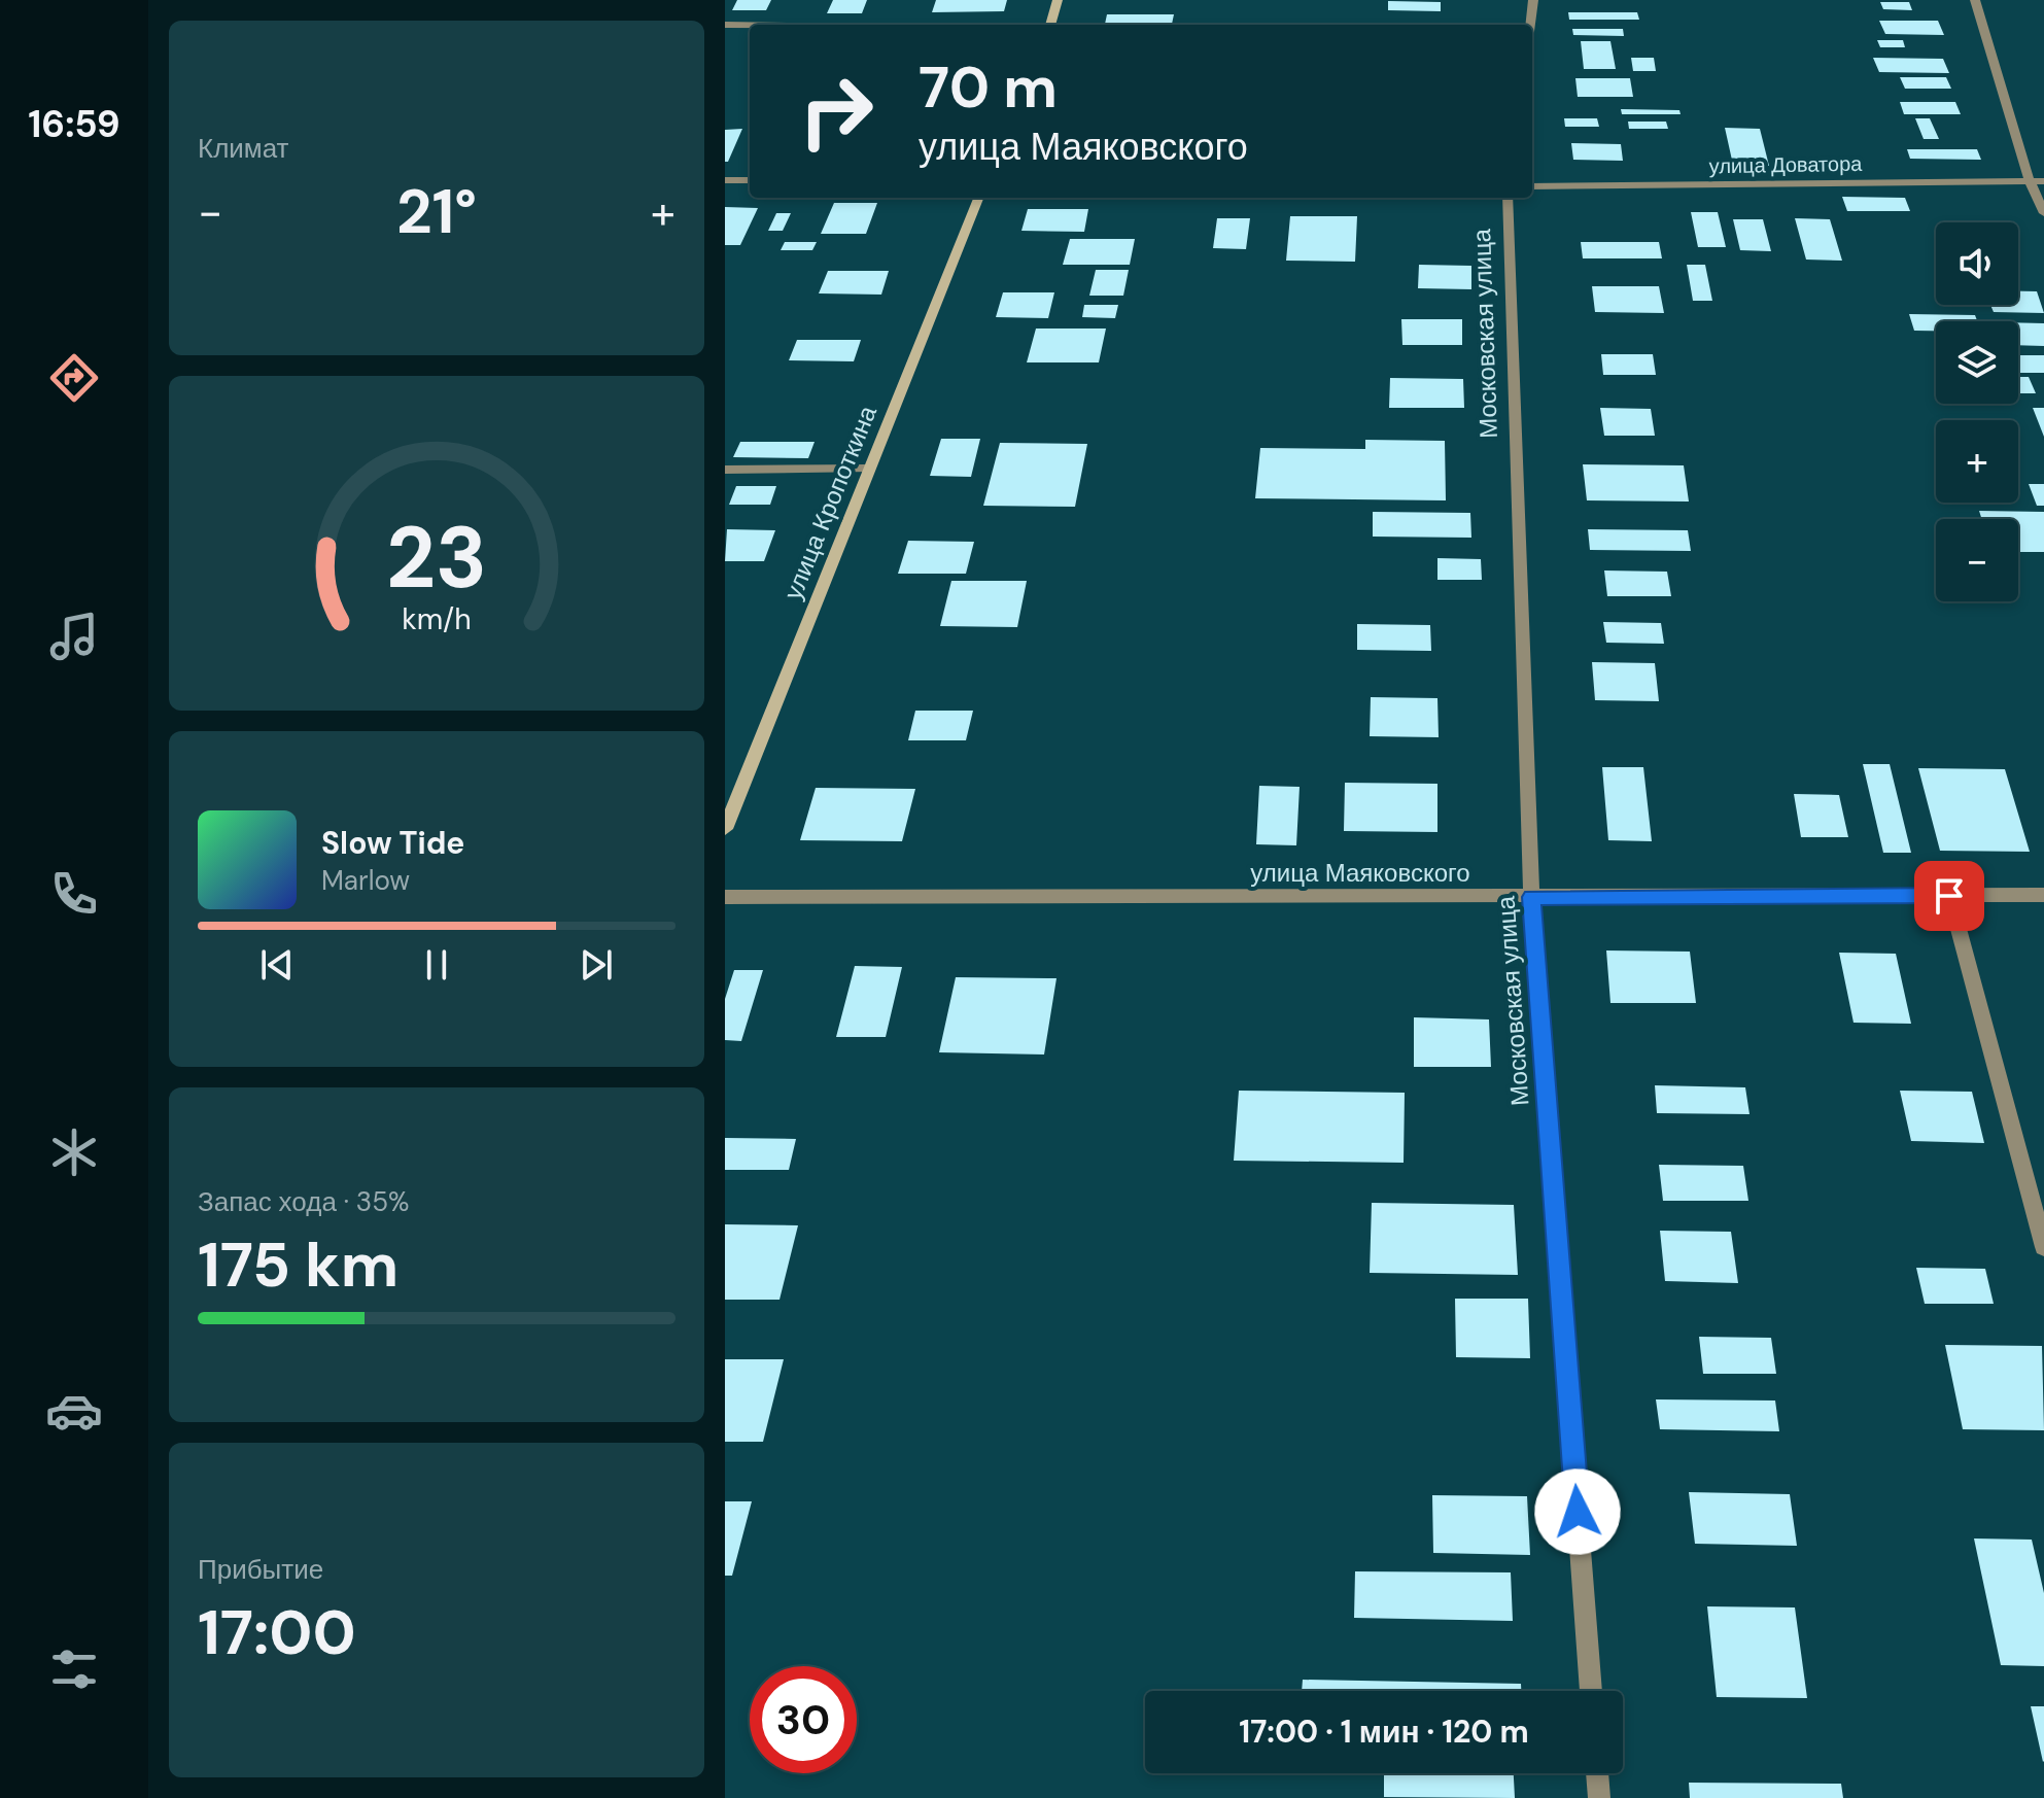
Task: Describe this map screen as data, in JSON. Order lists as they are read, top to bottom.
{
  "streets": {
    "main road": ["улица Кропоткина"],
    "street": ["улица Доватора", "Московская улица", "улица Маяковского"]
  },
  "crossings": [
    ["Московская улица", "улица Маяковского"]
  ],
  "page": {
    "tabs": "16:59",
    "tile": [
      "Климат",
      ["Запас хода · 35%", "175 km"],
      ["Прибытие", "17:00"]
    ],
    "turn": ["70 m", "улица Маяковского"],
    "heat": ["−", "21°", "+"],
    "map_buttons": ["+", "−"],
    "song": ["Slow Tide", "Marlow"],
    "limit": "30",
    "trip": "17:00 · 1 мин · 120 m",
    "gauge": ["23", "km/h"]
  }
}
